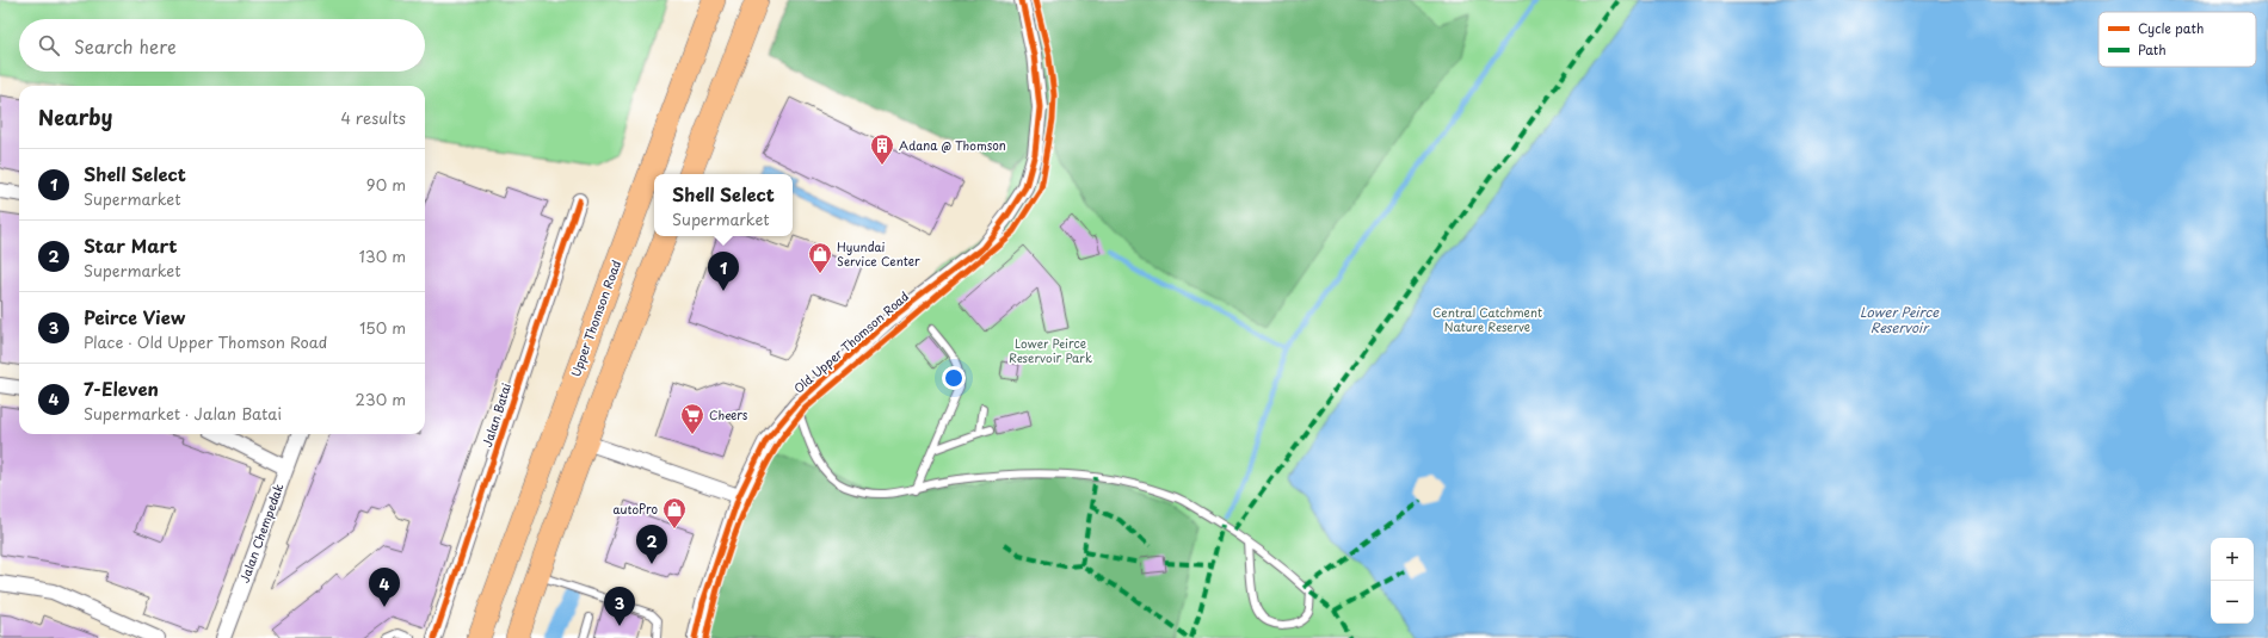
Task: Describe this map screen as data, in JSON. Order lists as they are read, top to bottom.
{
  "streets": {
    "main road": ["Upper Thomson Road"],
    "street": ["Old Upper Thomson Road", "Jalan Batai", "Jalan Chempedak"]
  },
  "water": ["Lower Peirce Reservoir"],
  "parks": ["Central Catchment Nature Reserve", "Lower Peirce Reservoir Park"],
  "places": {
    "building": ["Adana @ Thomson"],
    "shop": ["Hyundai Service Center", "autoPro"],
    "supermarket": ["Cheers"]
  },
  "legend": ["Cycle path", "Path"],
  "page": {
    "search": "Search here",
    "heading": ["Nearby", "4 results"],
    "list": [
      {
        "mark": "1",
        "name": "Shell Select",
        "note": "Supermarket",
        "value": "90 m"
      },
      {
        "mark": "2",
        "name": "Star Mart",
        "note": "Supermarket",
        "value": "130 m"
      },
      {
        "mark": "3",
        "name": "Peirce View",
        "note": "Place · Old Upper Thomson Road",
        "value": "150 m"
      },
      {
        "mark": "4",
        "name": "7-Eleven",
        "note": "Supermarket · Jalan Batai",
        "value": "230 m"
      }
    ],
    "popup": ["Shell Select", "Supermarket"],
    "pins": [
      "1",
      "2",
      "4",
      "3"
    ],
    "map_buttons": ["+", "−"]
  }
}
